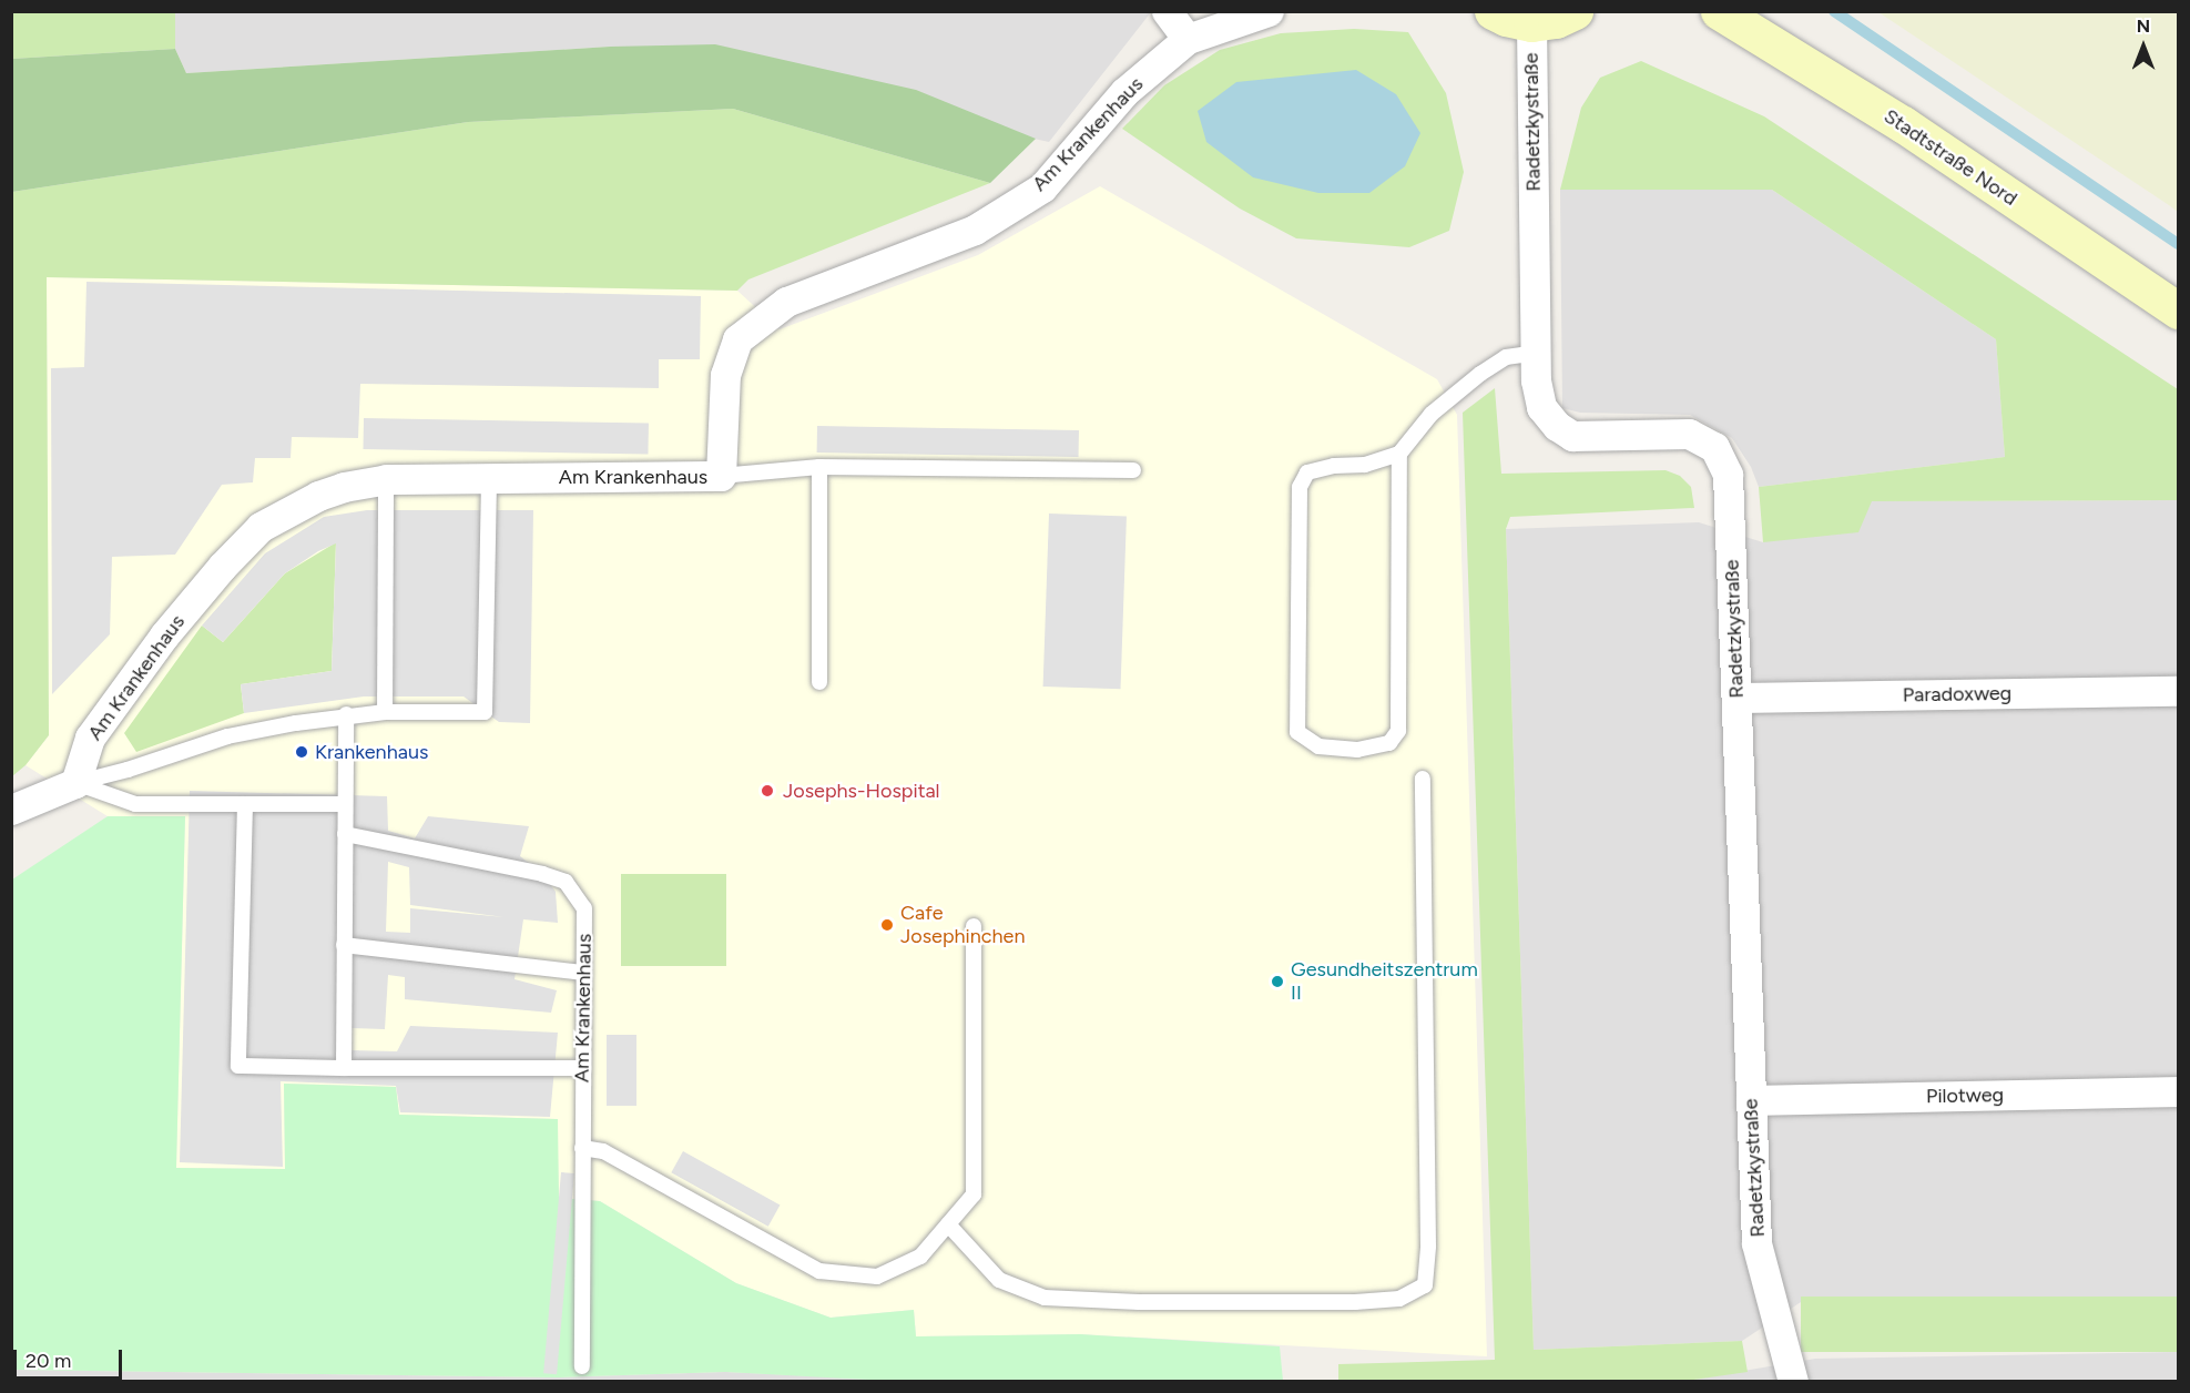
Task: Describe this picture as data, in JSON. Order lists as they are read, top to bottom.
{
  "streets": {
    "main road": ["Stadtstraße Nord"],
    "street": [
      "Radetzkystraße",
      "Am Krankenhaus",
      "Paradoxweg",
      "Pilotweg"
    ]
  },
  "crossings": [
    ["Radetzkystraße", "Paradoxweg"],
    ["Radetzkystraße", "Pilotweg"]
  ],
  "places": [
    "Krankenhaus",
    "Josephs-Hospital",
    "Cafe Josephinchen",
    "Gesundheitszentrum II"
  ],
  "scale_bar": "20 m",
  "north": "top"
}
